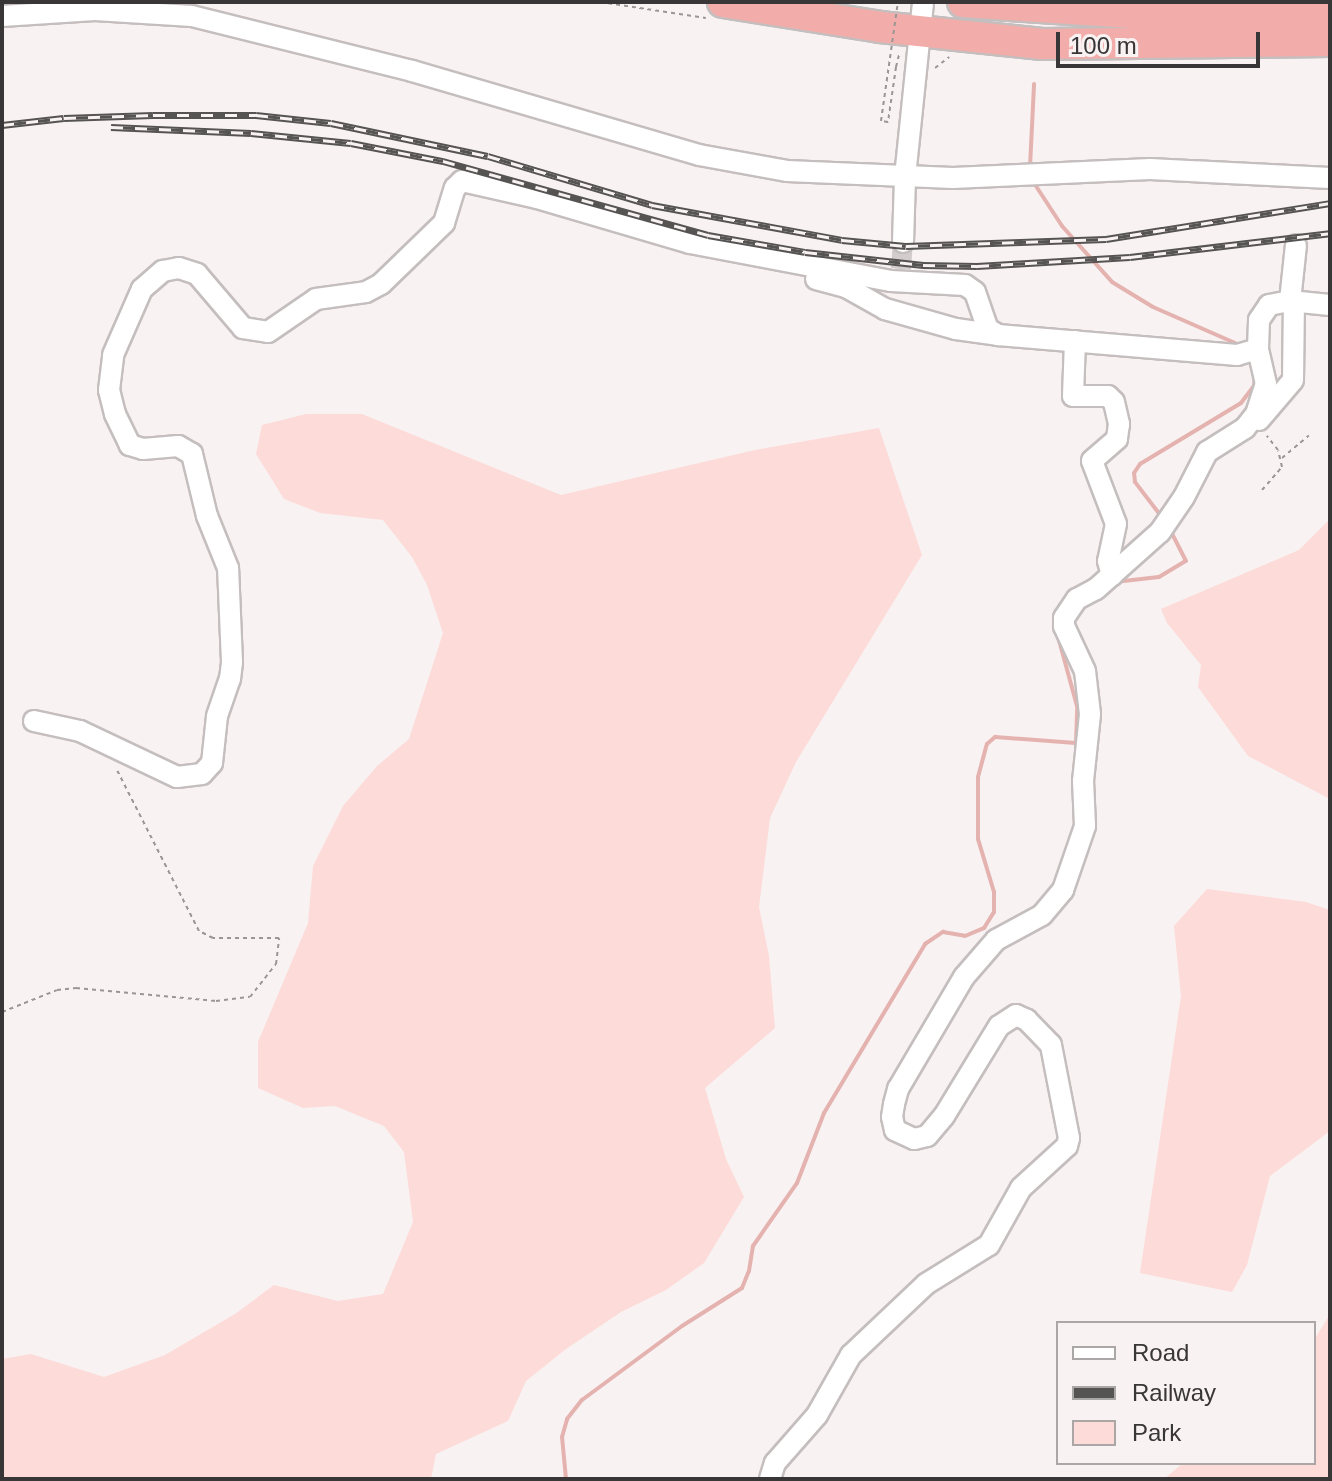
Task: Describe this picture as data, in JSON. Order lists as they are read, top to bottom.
{
  "legend": ["Road", "Railway", "Park"],
  "scale_bar": "100 m"
}
